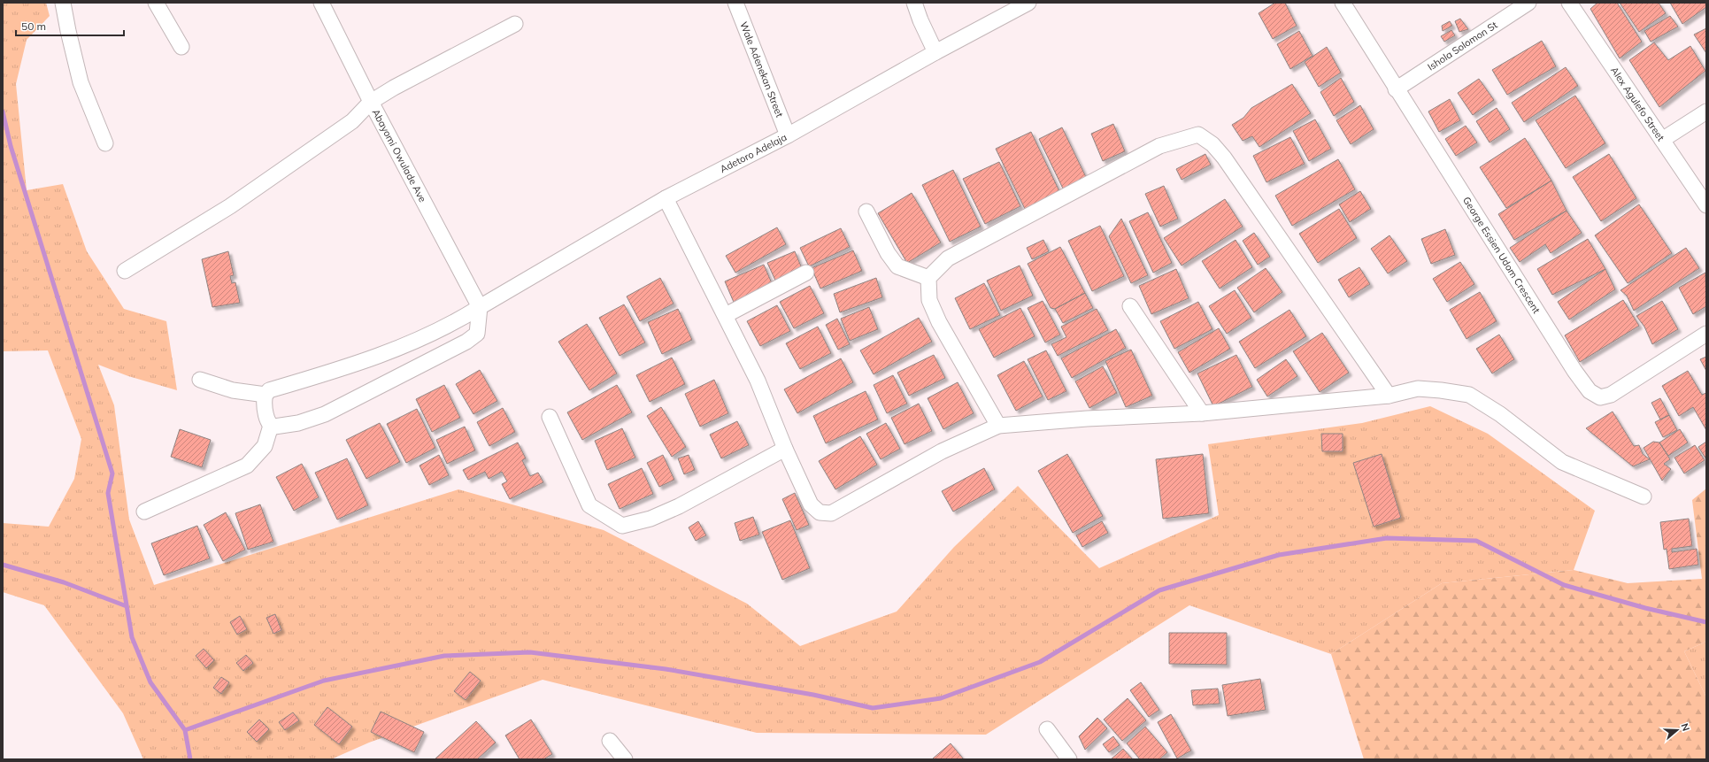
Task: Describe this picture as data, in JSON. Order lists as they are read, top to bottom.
{
  "streets": {
    "street": [
      "Ishola Solomon St",
      "Wale Adenekan Street",
      "Alex Agulefo Street",
      "Adetoro Adelaja",
      "Abayomi Owulade Ave",
      "George Essien Udom Crescent"
    ]
  },
  "crossings": [
    ["Ishola Solomon St", "George Essien Udom Crescent"],
    ["Wale Adenekan Street", "Adetoro Adelaja"],
    ["Adetoro Adelaja", "Abayomi Owulade Ave"]
  ],
  "scale_bar": "50 m",
  "north": "right"
}
